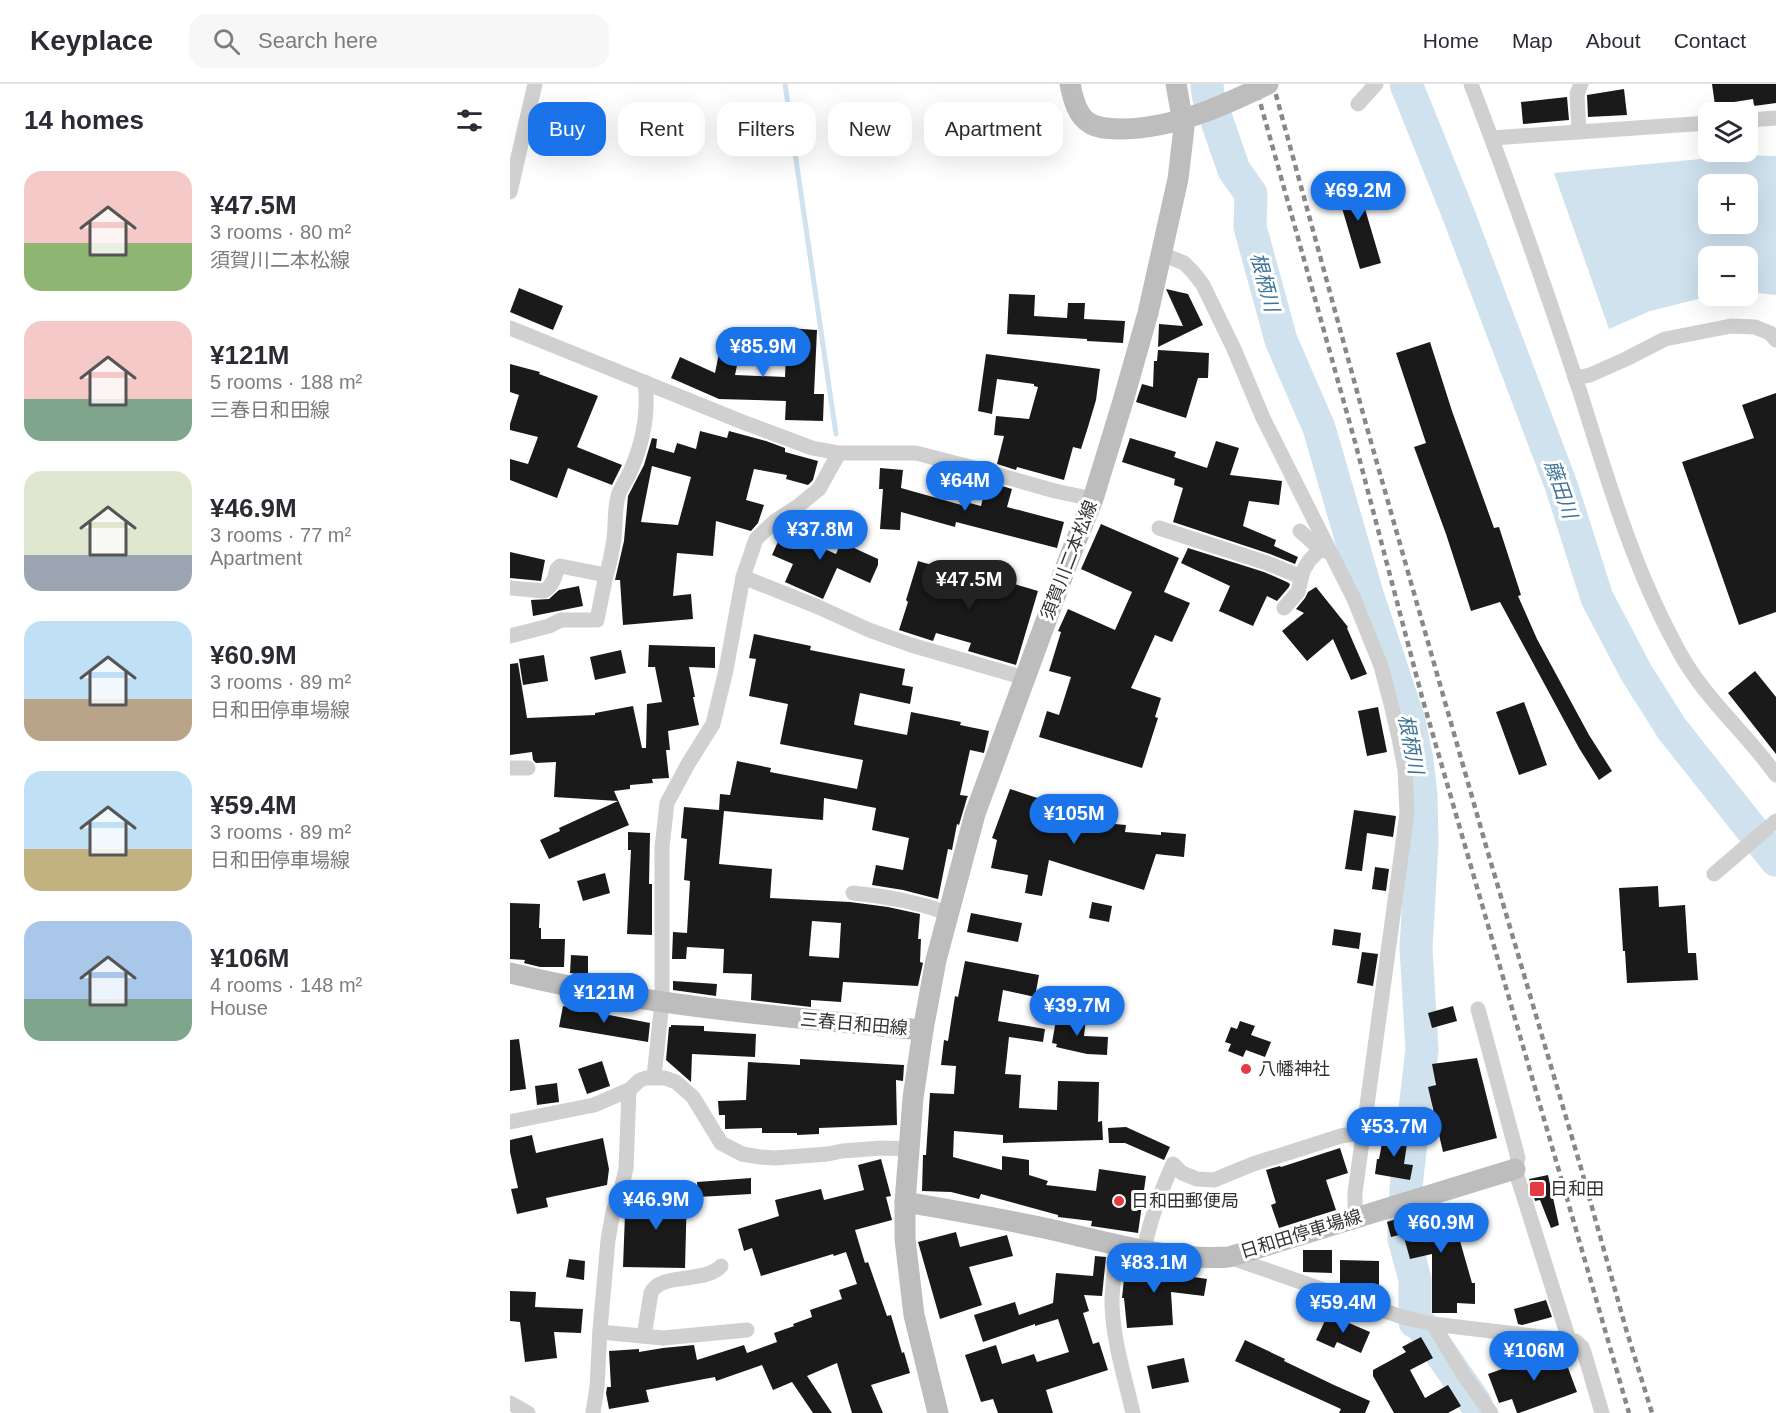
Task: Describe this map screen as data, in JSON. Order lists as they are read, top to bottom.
{
  "streets": {
    "main road": ["須賀川二本松線", "三春日和田線", "日和田停車場線"]
  },
  "crossings": [
    ["須賀川二本松線", "三春日和田線"],
    ["三春日和田線", "日和田停車場線"]
  ],
  "water": ["根柄川", "藤田川"],
  "places": {
    "other": ["八幡神社", "日和田郵便局"],
    "transit": ["日和田"]
  },
  "page": {
    "header": "Keyplace",
    "search": "Search here",
    "nav": [
      "Home",
      "Map",
      "About",
      "Contact"
    ],
    "heading": "14 homes",
    "map_buttons": ["+", "−"],
    "chip": [
      "Buy",
      "Rent",
      "Filters",
      "New",
      "Apartment"
    ],
    "list": [
      {
        "name": "¥47.5M",
        "note": "3 rooms · 80 m² · 須賀川二本松線"
      },
      {
        "name": "¥121M",
        "note": "5 rooms · 188 m² · 三春日和田線"
      },
      {
        "name": "¥46.9M",
        "note": "3 rooms · 77 m² · Apartment"
      },
      {
        "name": "¥60.9M",
        "note": "3 rooms · 89 m² · 日和田停車場線"
      },
      {
        "name": "¥59.4M",
        "note": "3 rooms · 89 m² · 日和田停車場線"
      },
      {
        "name": "¥106M",
        "note": "4 rooms · 148 m² · House"
      }
    ],
    "price": [
      "¥69.2M",
      "¥85.9M",
      "¥64M",
      "¥37.8M",
      "¥47.5M",
      "¥105M",
      "¥121M",
      "¥39.7M",
      "¥53.7M",
      "¥46.9M",
      "¥60.9M",
      "¥83.1M",
      "¥59.4M",
      "¥106M"
    ]
  }
}
